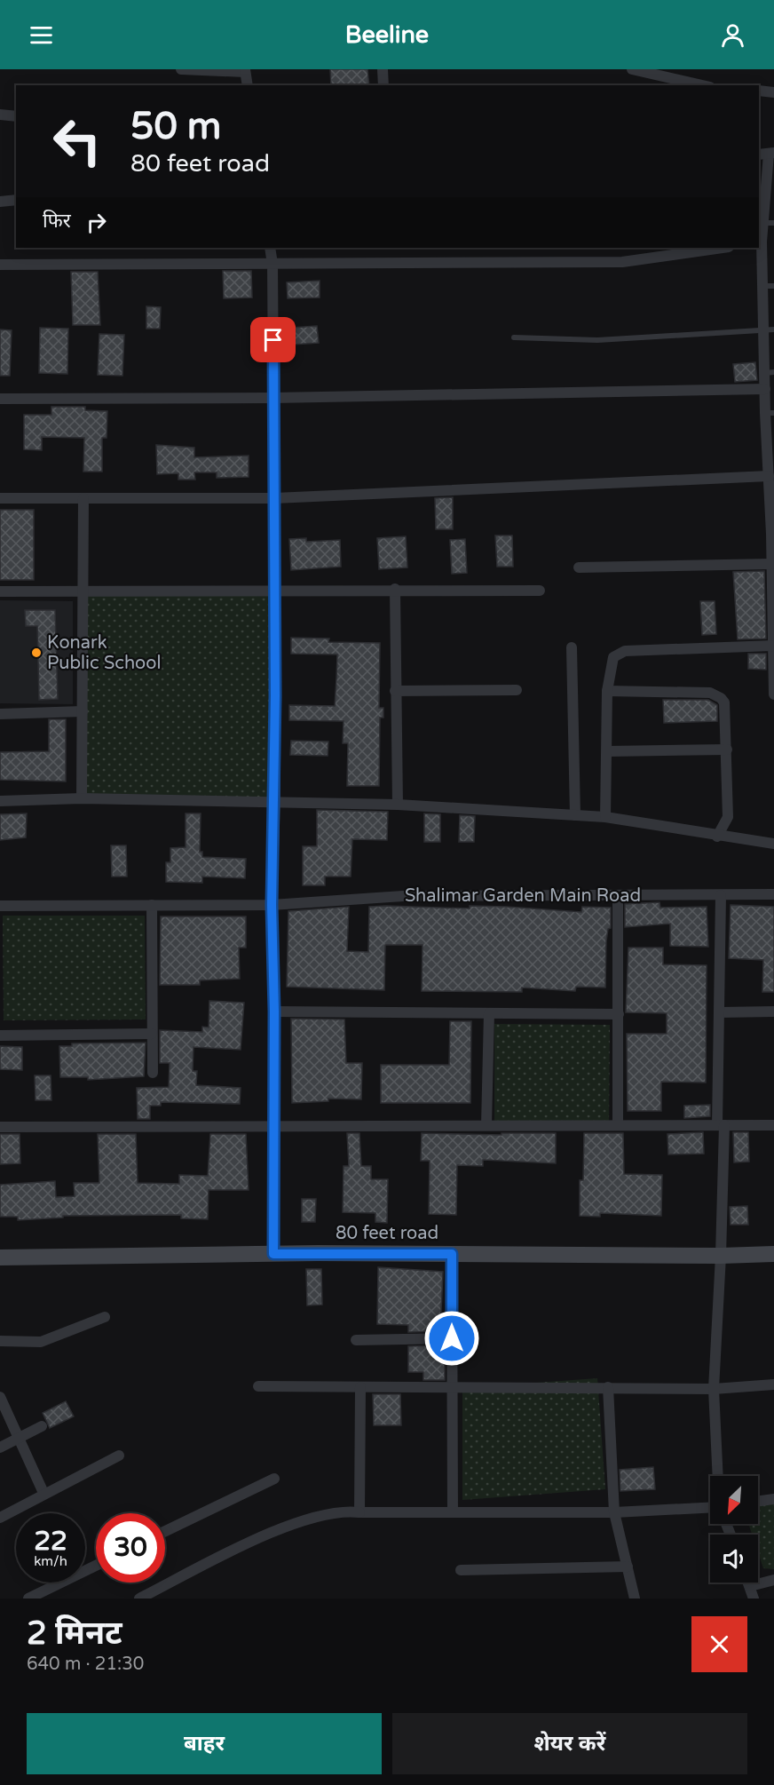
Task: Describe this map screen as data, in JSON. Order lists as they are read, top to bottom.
{
  "streets": {
    "street": ["Shalimar Garden Main Road", "80 feet road"]
  },
  "places": ["Konark Public School"],
  "north": "bottom left",
  "page": {
    "header": "Beeline",
    "turn": ["50 m", "80 feet road"],
    "then": "फिर",
    "speed": "22 km/h",
    "limit": "30",
    "heading": ["2 मिनट", "640 m · 21:30"],
    "buttons": ["बाहर", "शेयर करें"]
  }
}
